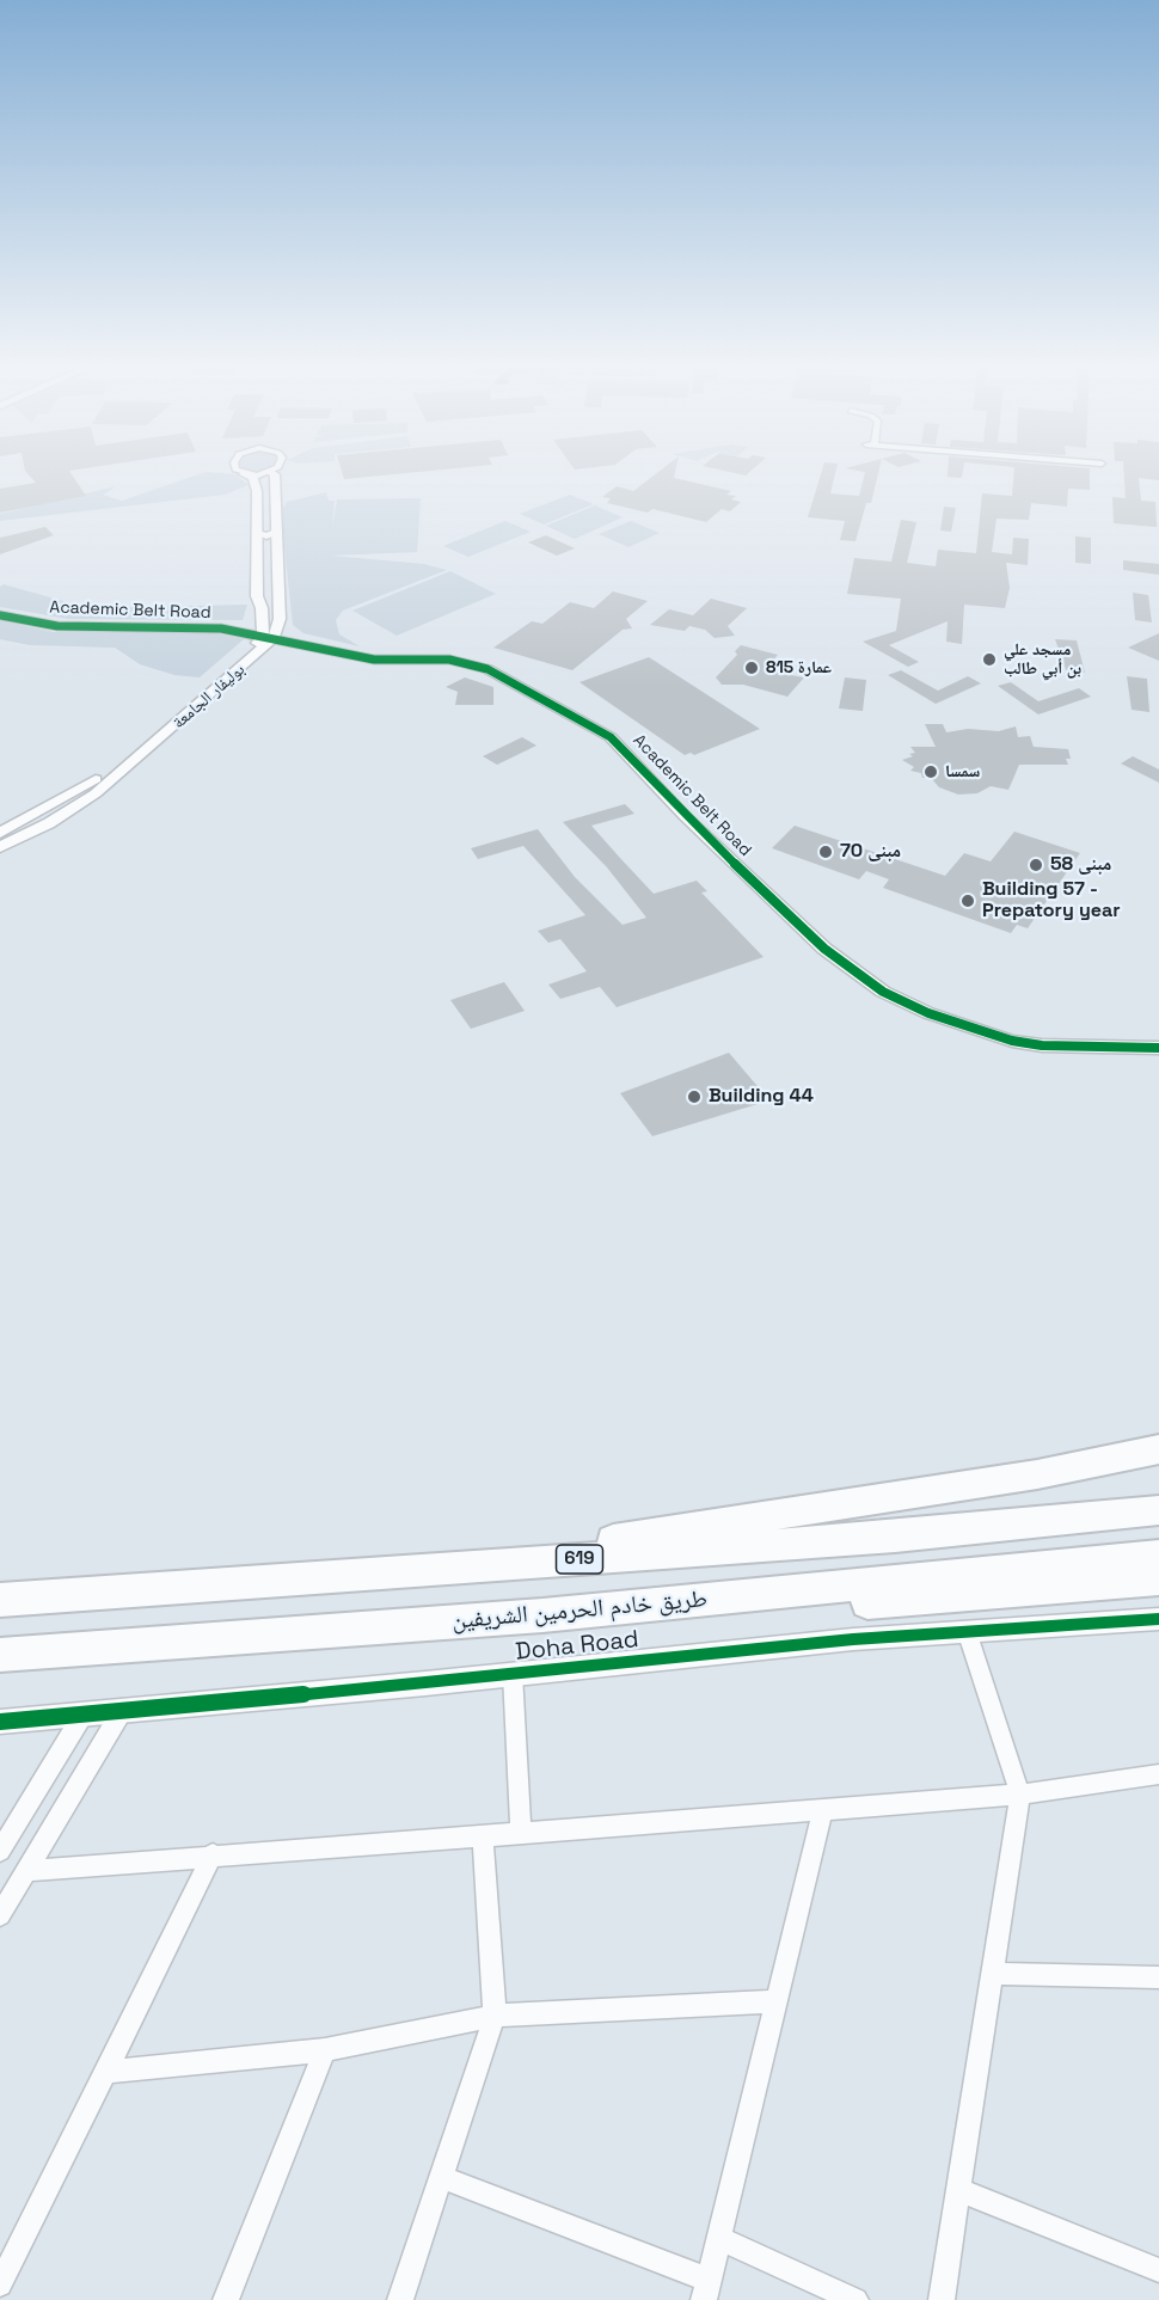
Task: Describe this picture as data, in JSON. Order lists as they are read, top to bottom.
{
  "streets": {
    "highway": ["619", "طريق خادم الحرمين الشريفين"],
    "street": ["Academic Belt Road", "بوليفار الجامعة", "Doha Road"]
  },
  "crossings": [
    ["Academic Belt Road", "بوليفار الجامعة"]
  ],
  "places": [
    "مسجد علي بن أبي طالب",
    "عمارة 815",
    "سمسا",
    "مبنى 70",
    "مبنى 58",
    "Building 57 - Prepatory year",
    "Building 44"
  ]
}
